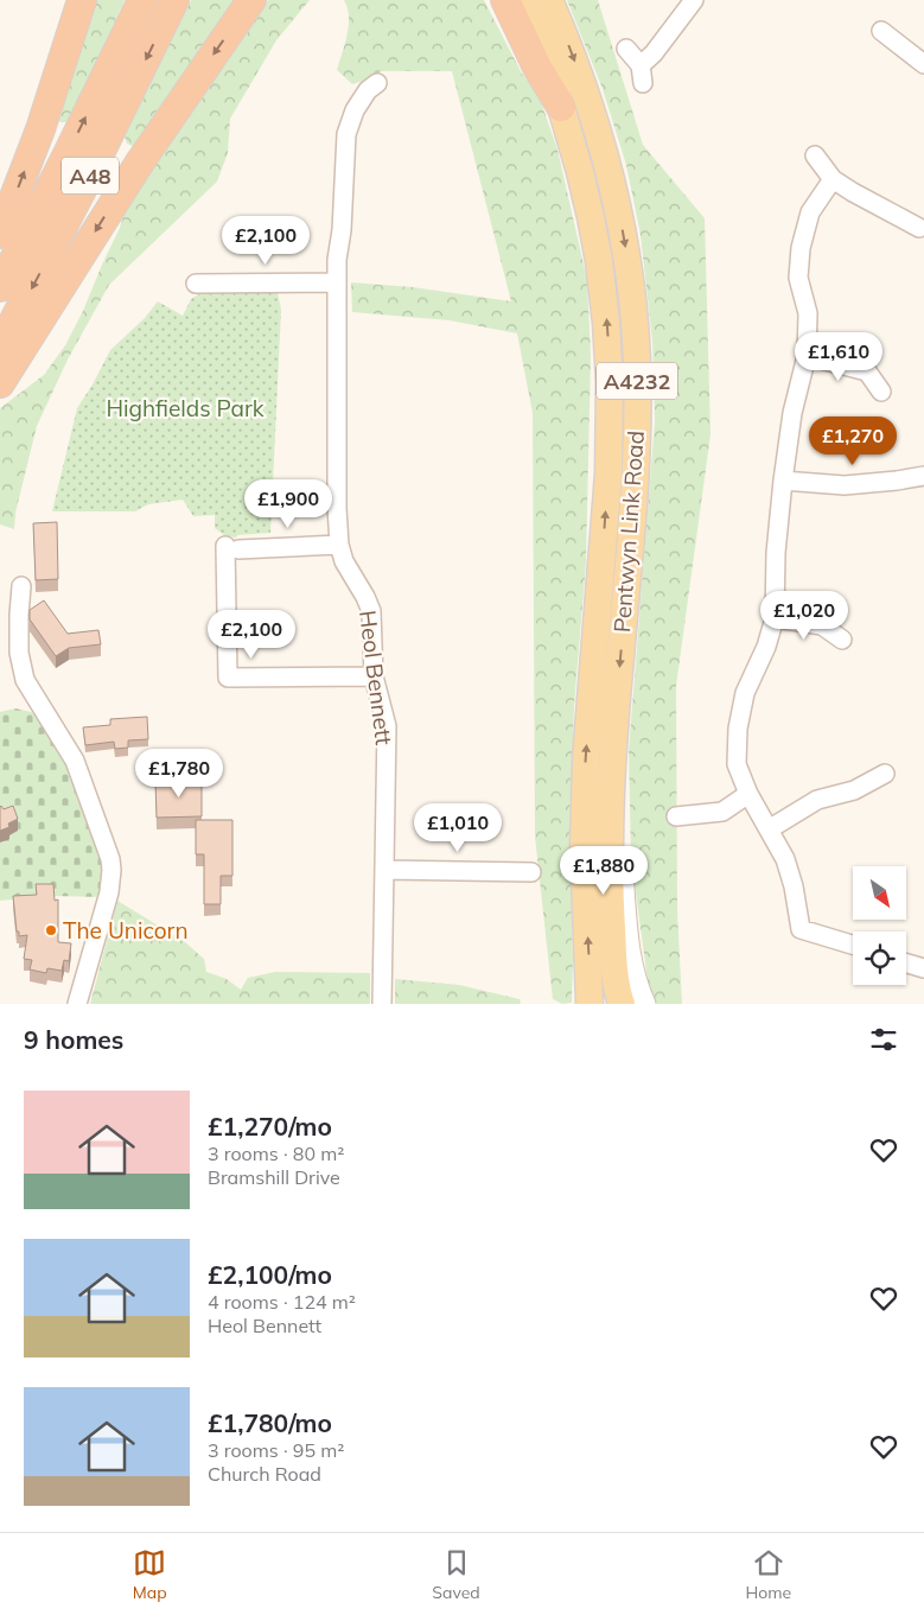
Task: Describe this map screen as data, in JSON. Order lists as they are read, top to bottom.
{
  "streets": {
    "highway": ["A48"],
    "main road": ["A4232", "Pentwyn Link Road"],
    "street": ["Heol Bennett"]
  },
  "parks": ["Highfields Park"],
  "places": ["The Unicorn"],
  "north": "bottom right",
  "page": {
    "price": [
      "£2,100",
      "£1,610",
      "£1,270",
      "£1,900",
      "£1,020",
      "£2,100",
      "£1,780",
      "£1,010",
      "£1,880"
    ],
    "heading": "9 homes",
    "list": [
      {
        "name": "£1,270/mo",
        "note": "3 rooms · 80 m² · Bramshill Drive"
      },
      {
        "name": "£2,100/mo",
        "note": "4 rooms · 124 m² · Heol Bennett"
      },
      {
        "name": "£1,780/mo",
        "note": "3 rooms · 95 m² · Church Road"
      }
    ],
    "tabs": ["Map", "Saved", "Home"]
  }
}
